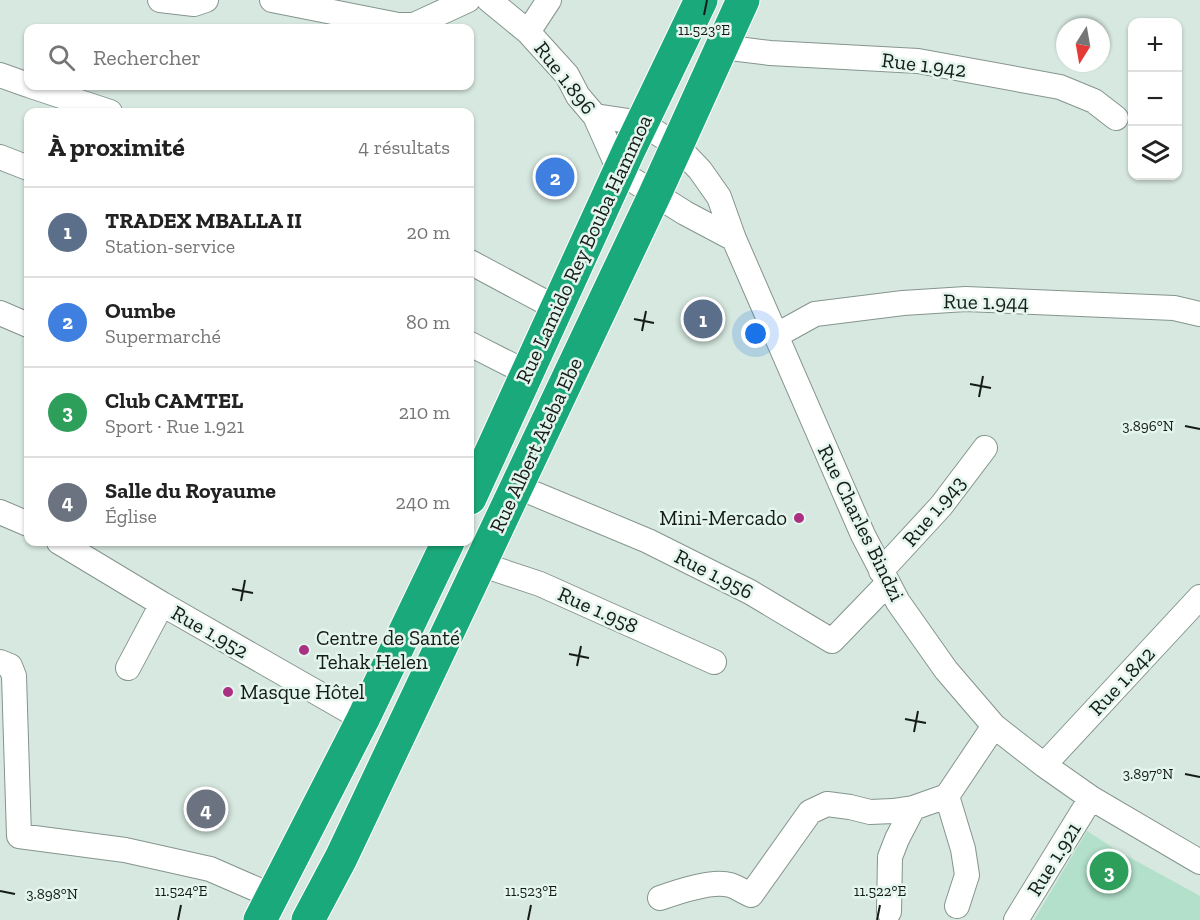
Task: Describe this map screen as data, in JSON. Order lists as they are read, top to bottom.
{
  "streets": {
    "highway": ["Rue Lamido Rey Bouba Hammoa", "Rue Albert Ateba Ebe"],
    "street": [
      "Rue 1.942",
      "Rue 1.896",
      "Rue 1.944",
      "Rue 1.943",
      "Rue Charles Bindzi",
      "Rue 1.956",
      "Rue 1.958",
      "Rue 1.952",
      "Rue 1.842",
      "Rue 1.921"
    ]
  },
  "crossings": [
    ["Rue 1.942", "Rue Albert Ateba Ebe"],
    ["Rue 1.896", "Rue Lamido Rey Bouba Hammoa"],
    ["Rue 1.896", "Rue Charles Bindzi"],
    ["Rue Lamido Rey Bouba Hammoa", "Rue Charles Bindzi"],
    ["Rue 1.944", "Rue Charles Bindzi"],
    ["Rue Albert Ateba Ebe", "Rue Charles Bindzi"],
    ["Rue Albert Ateba Ebe", "Rue 1.956"],
    ["Rue Albert Ateba Ebe", "Rue 1.958"],
    ["Rue 1.943", "Rue Charles Bindzi"],
    ["Rue 1.943", "Rue 1.956"],
    ["Rue Charles Bindzi", "Rue 1.956"],
    ["Rue Charles Bindzi", "Rue 1.842"],
    ["Rue Charles Bindzi", "Rue 1.921"]
  ],
  "places": ["Mini-Mercado", "Centre de Santé Tehak Helen", "Masque Hôtel"],
  "north": "bottom",
  "page": {
    "map_buttons": ["+", "−"],
    "search": "Rechercher",
    "heading": ["À proximité", "4 résultats"],
    "pins": [
      "2",
      "1",
      "4",
      "3"
    ],
    "list": [
      {
        "mark": "1",
        "name": "TRADEX MBALLA II",
        "note": "Station-service",
        "value": "20 m"
      },
      {
        "mark": "2",
        "name": "Oumbe",
        "note": "Supermarché",
        "value": "80 m"
      },
      {
        "mark": "3",
        "name": "Club CAMTEL",
        "note": "Sport · Rue 1.921",
        "value": "210 m"
      },
      {
        "mark": "4",
        "name": "Salle du Royaume",
        "note": "Église",
        "value": "240 m"
      }
    ]
  },
  "coordinates": [
    "11.523°E",
    "3.896°N",
    "3.897°N",
    "11.524°E",
    "11.522°E",
    "3.898°N"
  ]
}
